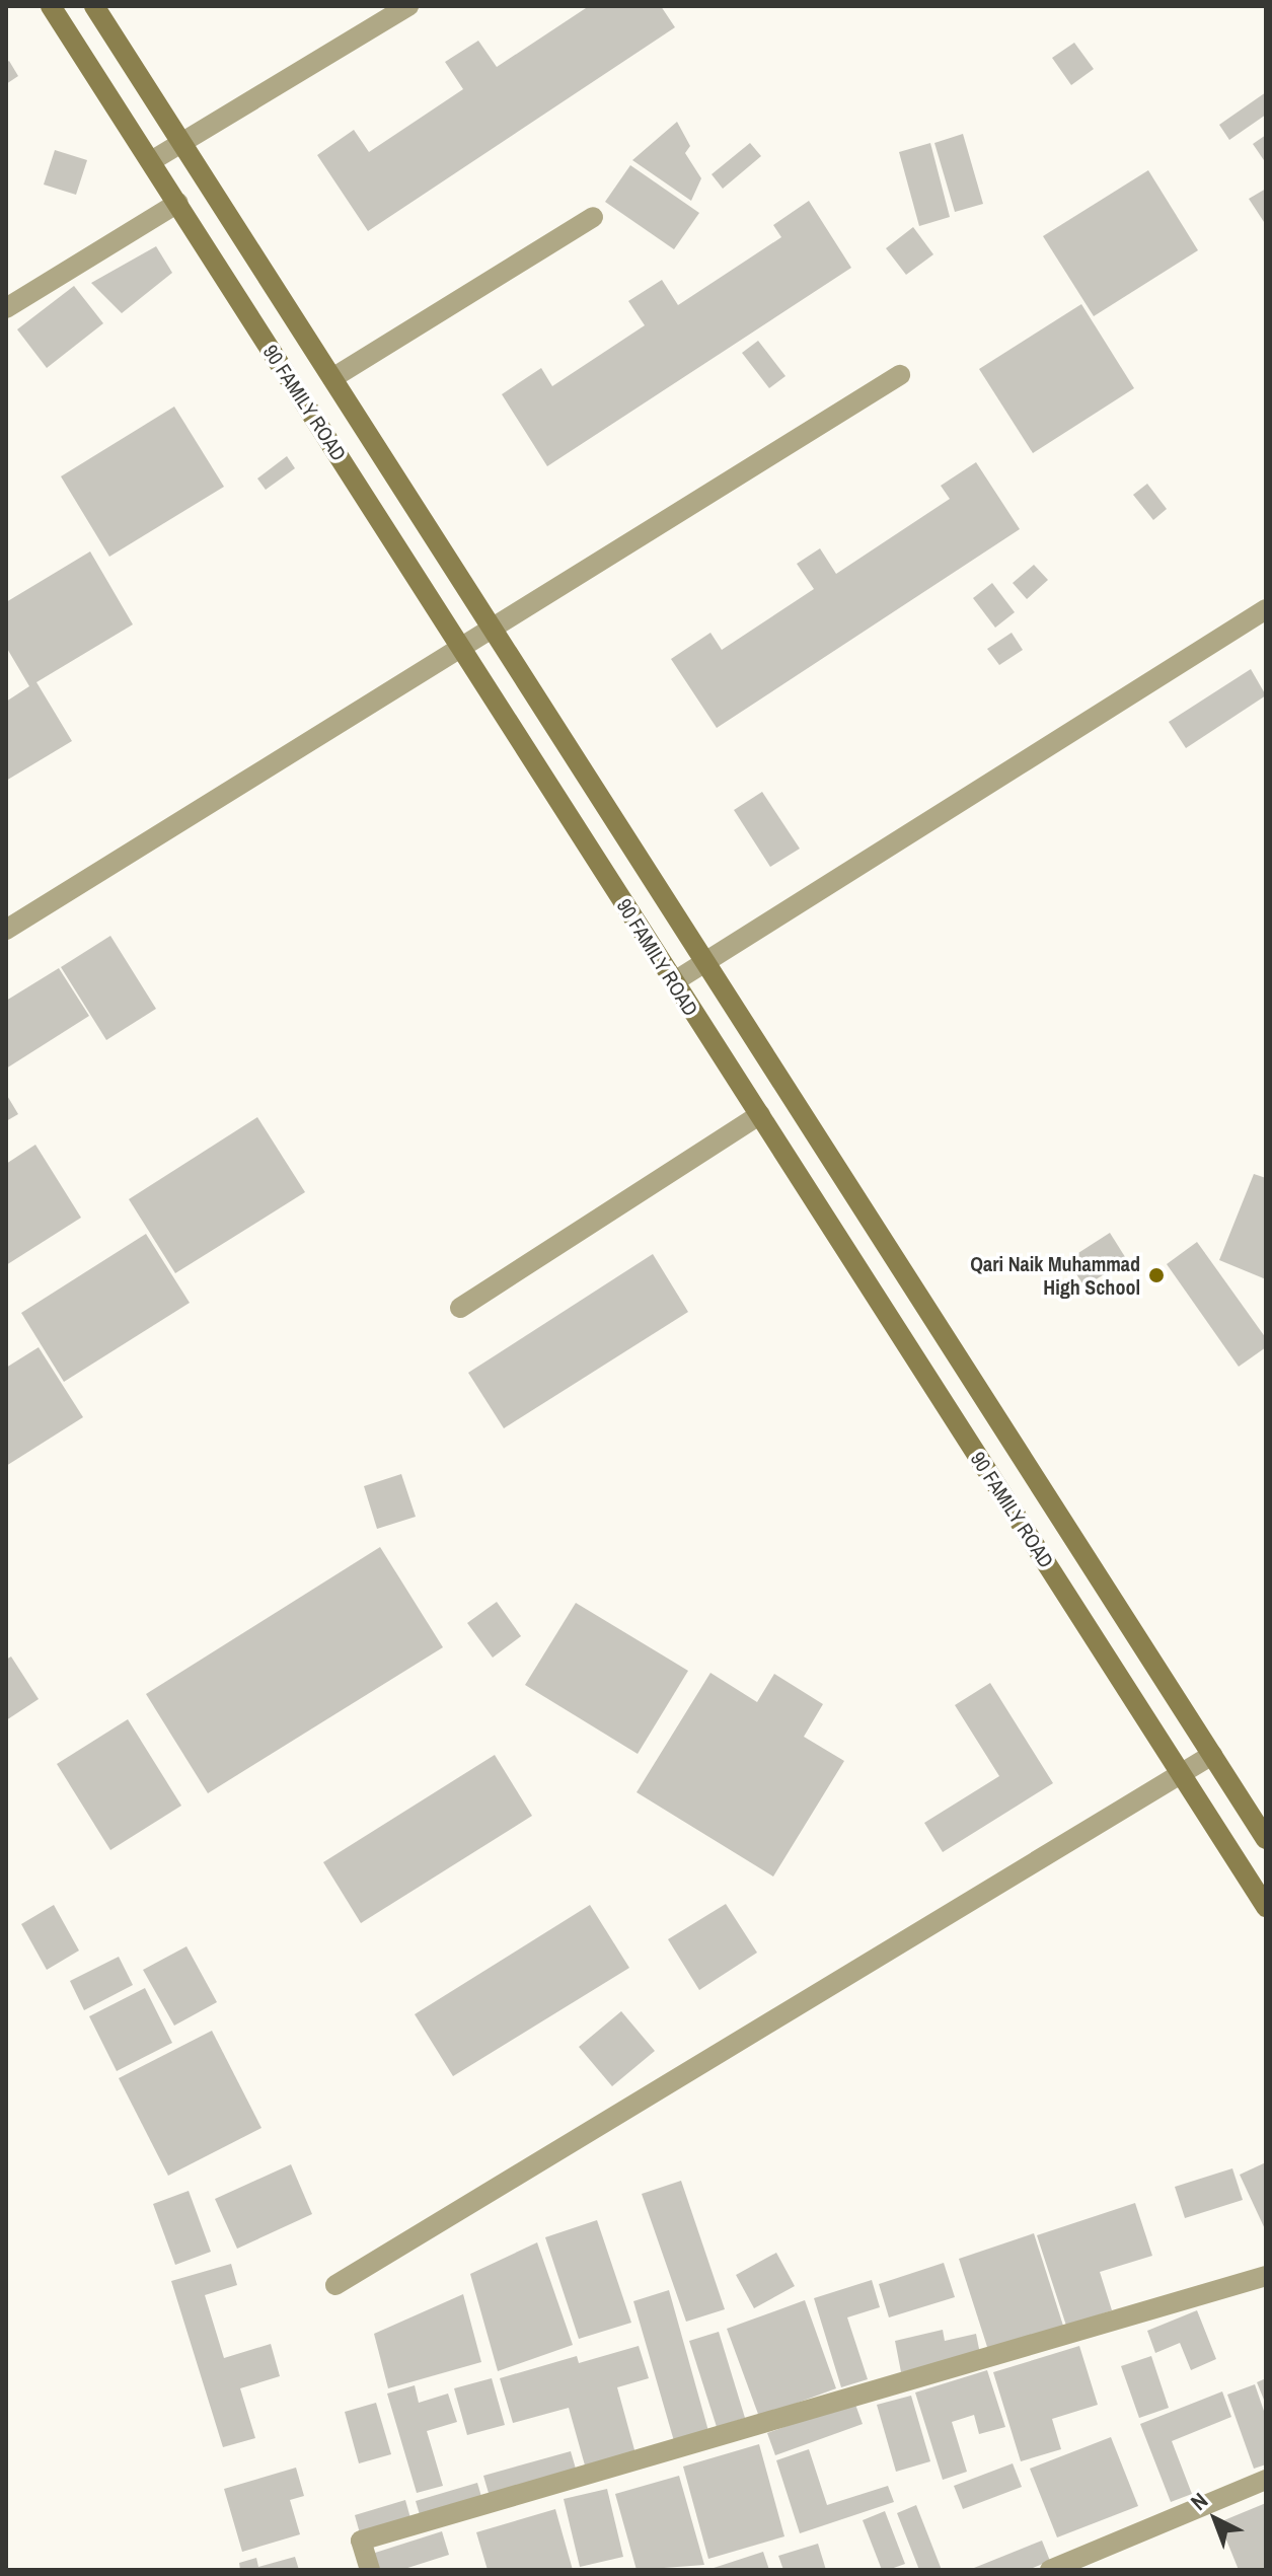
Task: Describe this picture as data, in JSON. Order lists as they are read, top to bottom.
{
  "streets": {
    "street": ["90 FAMILY ROAD"]
  },
  "places": ["Qari Naik Muhammad High School"],
  "north": "top left"
}
